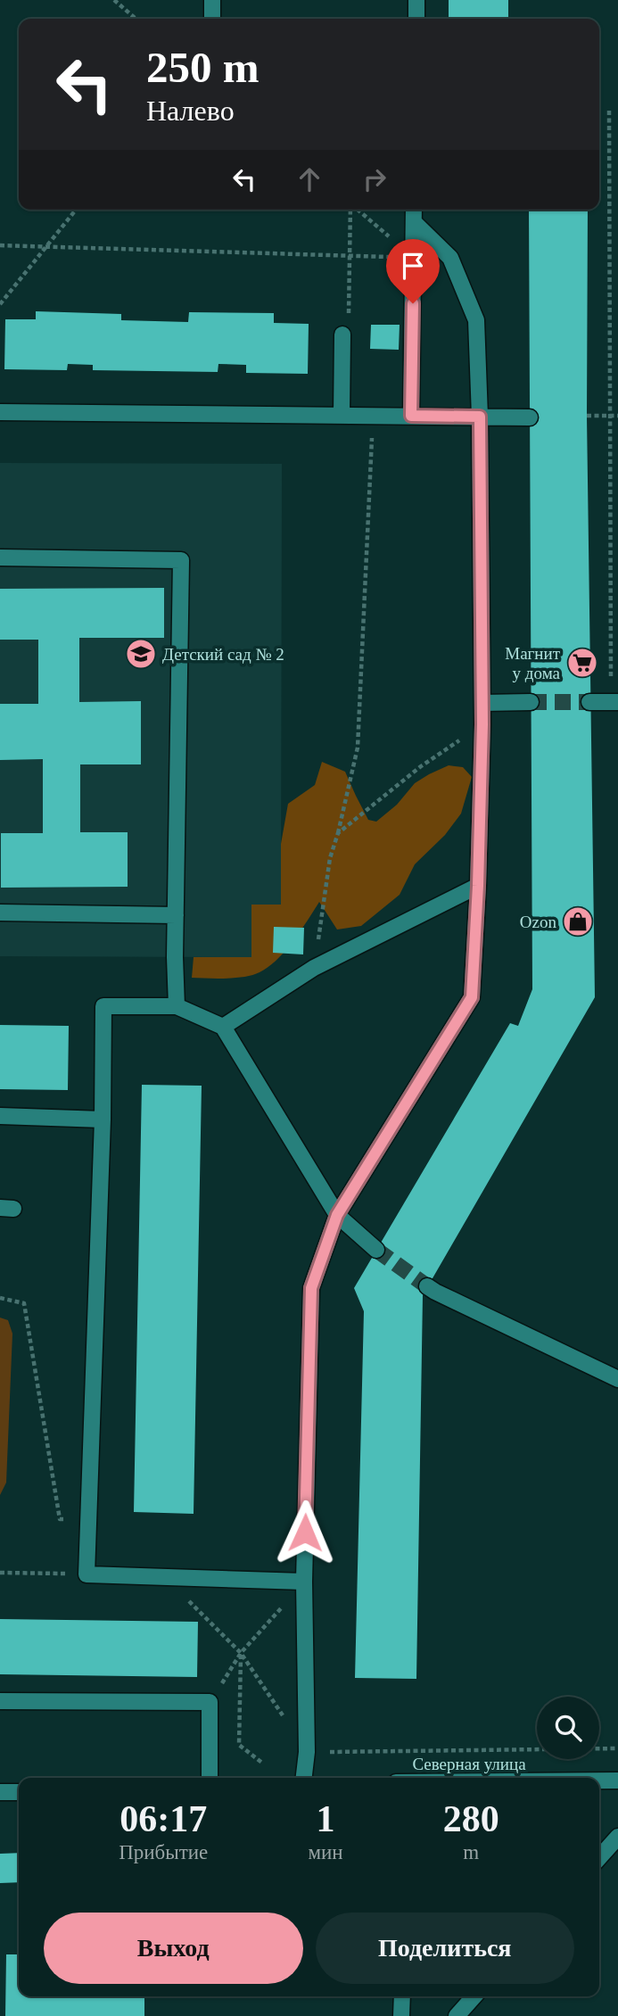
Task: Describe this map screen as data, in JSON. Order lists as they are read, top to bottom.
{
  "streets": {
    "street": ["Северная улица"]
  },
  "places": {
    "school or university": ["Детский сад № 2"],
    "supermarket": ["Магнит у дома"],
    "shop": ["Ozon"]
  },
  "page": {
    "turn": ["250 m", "Налево"],
    "eta": [
      "06:17",
      "Прибытие",
      "1",
      "мин",
      "280",
      "m"
    ],
    "buttons": ["Выход", "Поделиться"]
  }
}
